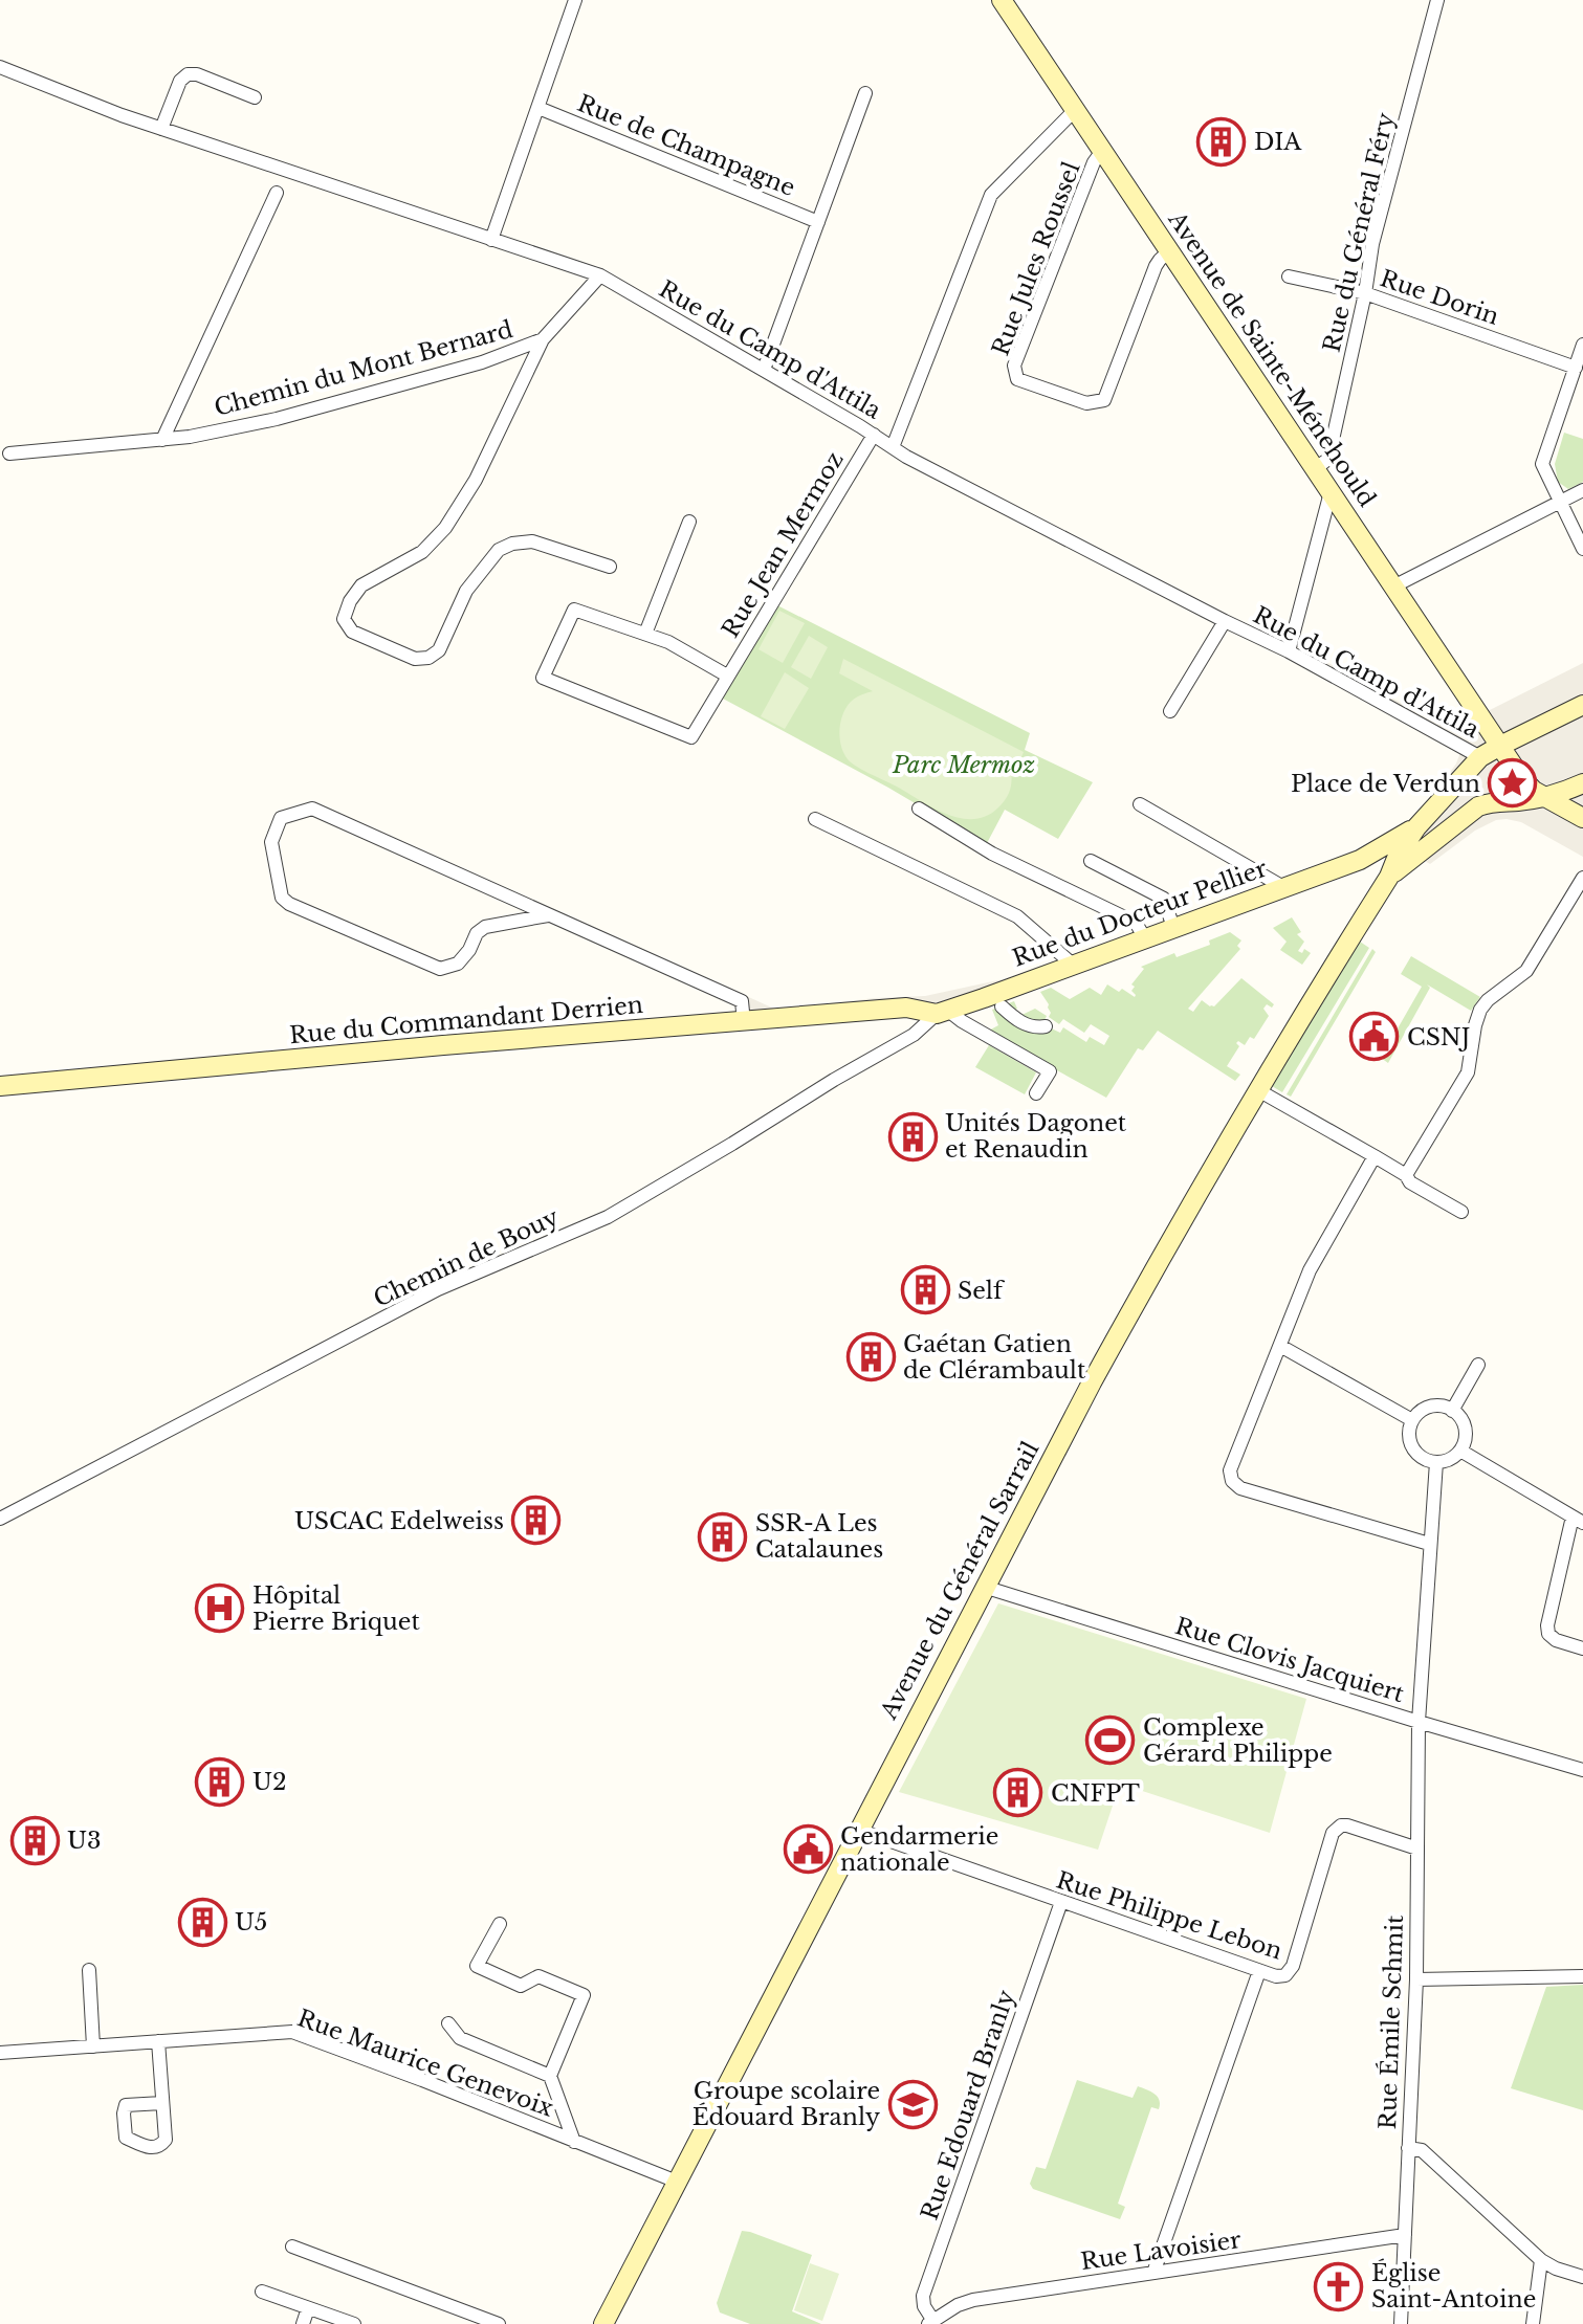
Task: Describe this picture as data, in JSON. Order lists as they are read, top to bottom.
{
  "streets": {
    "main road": [
      "Avenue de Sainte-Ménehould",
      "Rue du Docteur Pellier",
      "Rue du Commandant Derrien",
      "Avenue du Général Sarrail"
    ],
    "street": [
      "Rue de Champagne",
      "Rue du Général Féry",
      "Rue Jules Roussel",
      "Rue Dorin",
      "Rue du Camp d'Attila",
      "Chemin du Mont Bernard",
      "Rue Jean Mermoz",
      "Chemin de Bouy",
      "Rue Clovis Jacquiert",
      "Rue Philippe Lebon",
      "Rue Émile Schmit",
      "Rue Maurice Genevoix",
      "Rue Edouard Branly",
      "Rue Lavoisier"
    ]
  },
  "crossings": [
    ["Rue du Général Féry", "Rue Dorin"],
    ["Rue du Général Féry", "Avenue de Sainte-Ménehould"],
    ["Rue Jules Roussel", "Avenue de Sainte-Ménehould"],
    ["Rue du Camp d'Attila", "Chemin du Mont Bernard"],
    ["Rue du Camp d'Attila", "Rue Jean Mermoz"],
    ["Rue du Docteur Pellier", "Rue du Commandant Derrien"],
    ["Rue du Docteur Pellier", "Chemin de Bouy"],
    ["Rue du Docteur Pellier", "Avenue du Général Sarrail"],
    ["Rue du Commandant Derrien", "Chemin de Bouy"],
    ["Avenue du Général Sarrail", "Rue Clovis Jacquiert"],
    ["Avenue du Général Sarrail", "Rue Philippe Lebon"],
    ["Avenue du Général Sarrail", "Rue Maurice Genevoix"],
    ["Rue Clovis Jacquiert", "Rue Émile Schmit"],
    ["Rue Philippe Lebon", "Rue Émile Schmit"],
    ["Rue Philippe Lebon", "Rue Edouard Branly"],
    ["Rue Émile Schmit", "Rue Lavoisier"],
    ["Rue Edouard Branly", "Rue Lavoisier"]
  ],
  "parks": ["Parc Mermoz"],
  "places": {
    "building": [
      "DIA",
      "Unités Dagonet et Renaudin",
      "Self",
      "Gaétan Gatien de Clérambault",
      "USCAC Edelweiss",
      "SSR-A Les Catalaunes",
      "U2",
      "CNFPT",
      "U3",
      "U5"
    ],
    "place": ["Place de Verdun"],
    "public building": ["CSNJ", "Gendarmerie nationale"],
    "hospital": ["Hôpital Pierre Briquet"],
    "sports": ["Complexe Gérard Philippe"],
    "school or university": ["Groupe scolaire Édouard Branly"],
    "church": ["Église Saint-Antoine"]
  }
}
